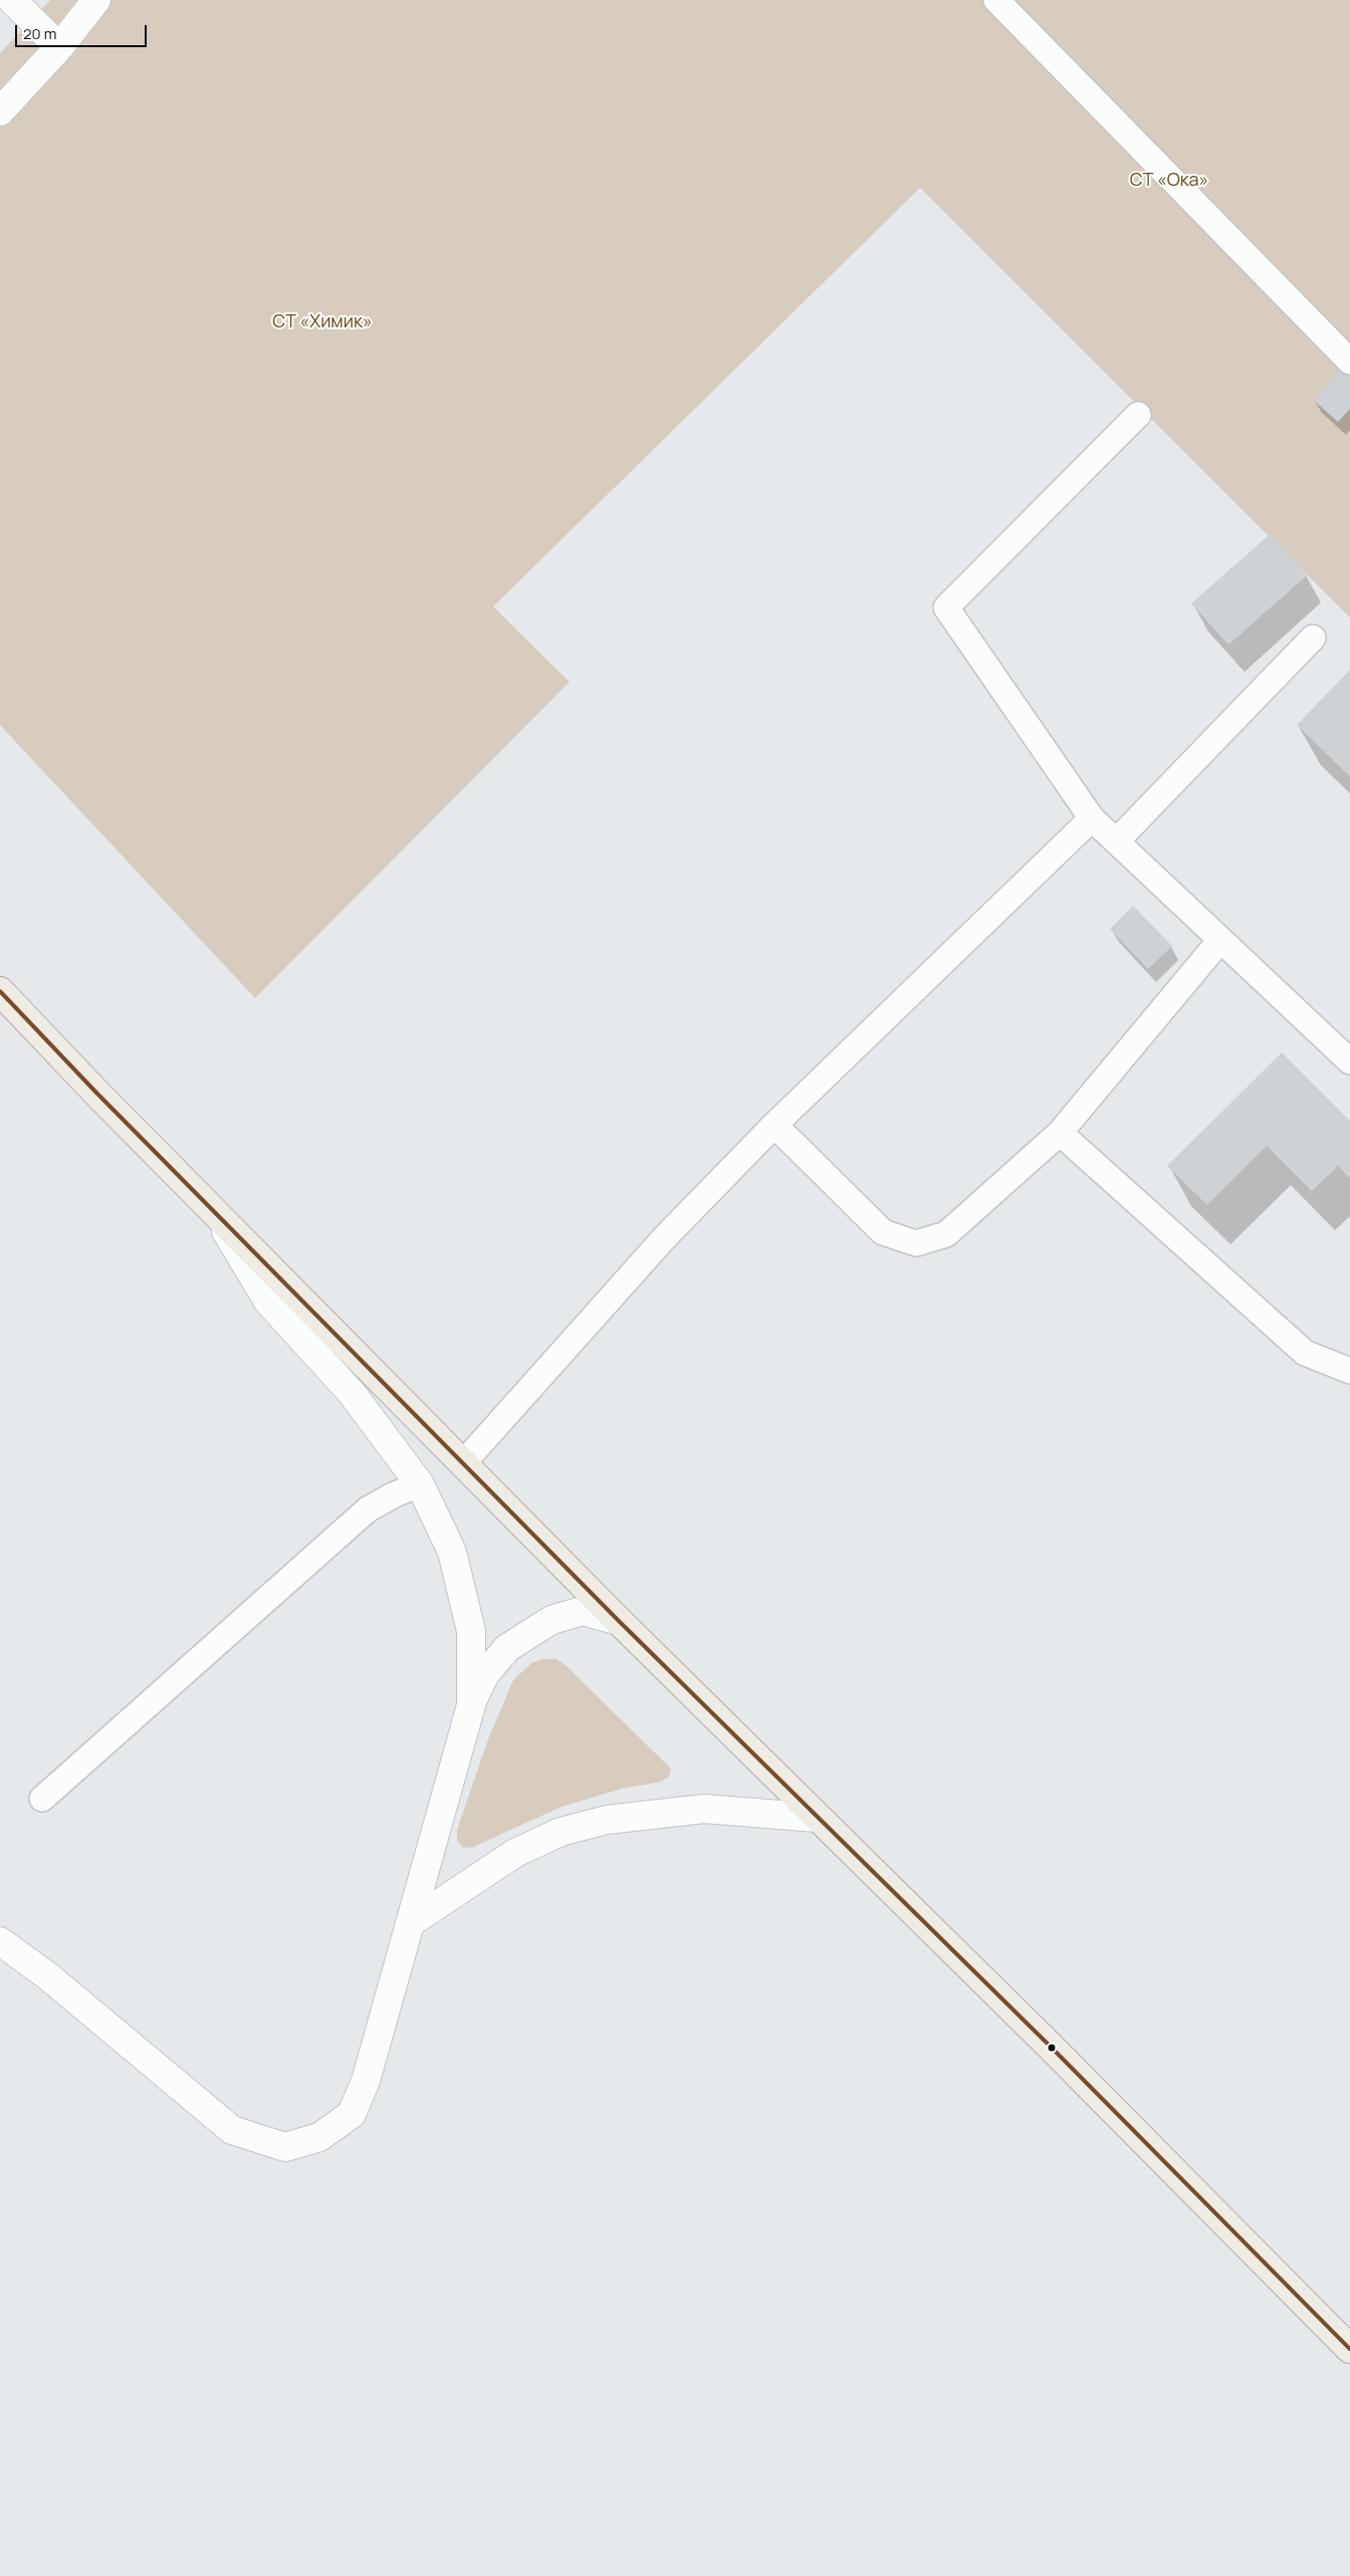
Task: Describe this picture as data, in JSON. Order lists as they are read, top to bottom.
{
  "parks": ["СТ «Ока»", "СТ «Химик»"],
  "scale_bar": "20 m"
}
